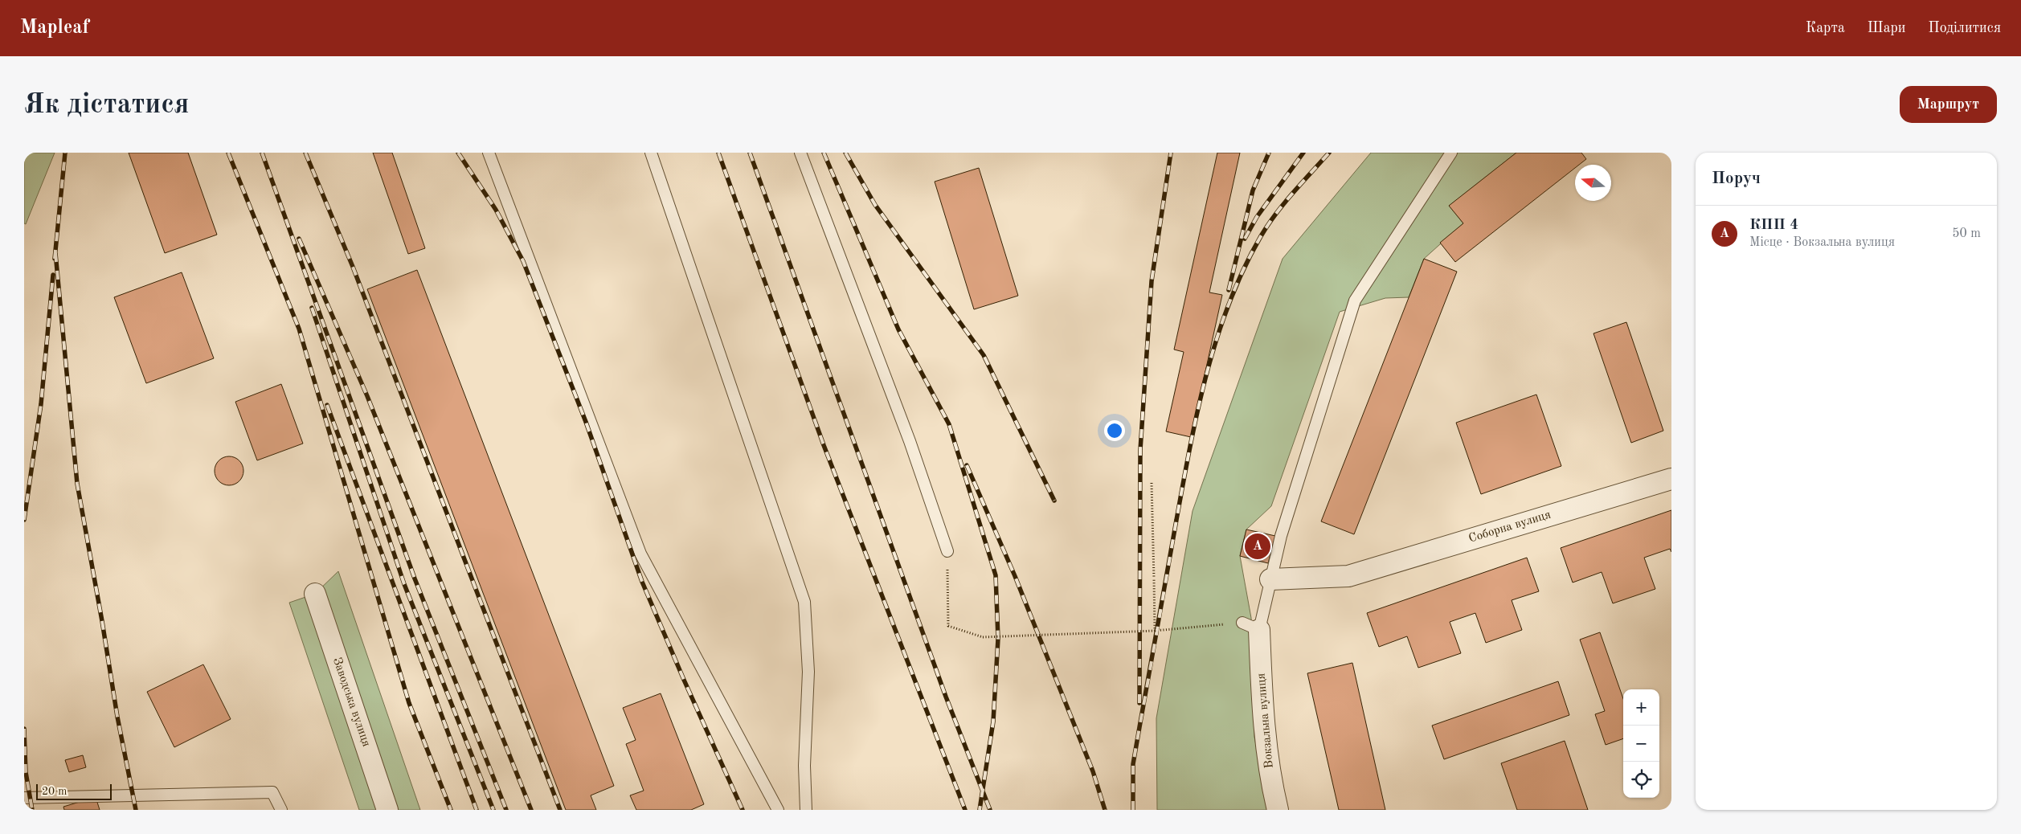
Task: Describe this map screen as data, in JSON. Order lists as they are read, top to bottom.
{
  "streets": {
    "street": ["Соборна вулиця", "Заводська вулиця", "Вокзальна вулиця"]
  },
  "scale_bar": "20 m",
  "north": "left",
  "page": {
    "header": "Mapleaf",
    "nav": ["Карта", "Шари", "Поділитися"],
    "buttons": "Маршрут",
    "title": "Як дістатися",
    "heading": "Поруч",
    "list": [
      {
        "mark": "A",
        "name": "КПП 4",
        "note": "Місце · Вокзальна вулиця",
        "value": "50 m"
      }
    ],
    "pins": "A",
    "map_buttons": ["+", "−"],
    "scale": "20 m"
  }
}
